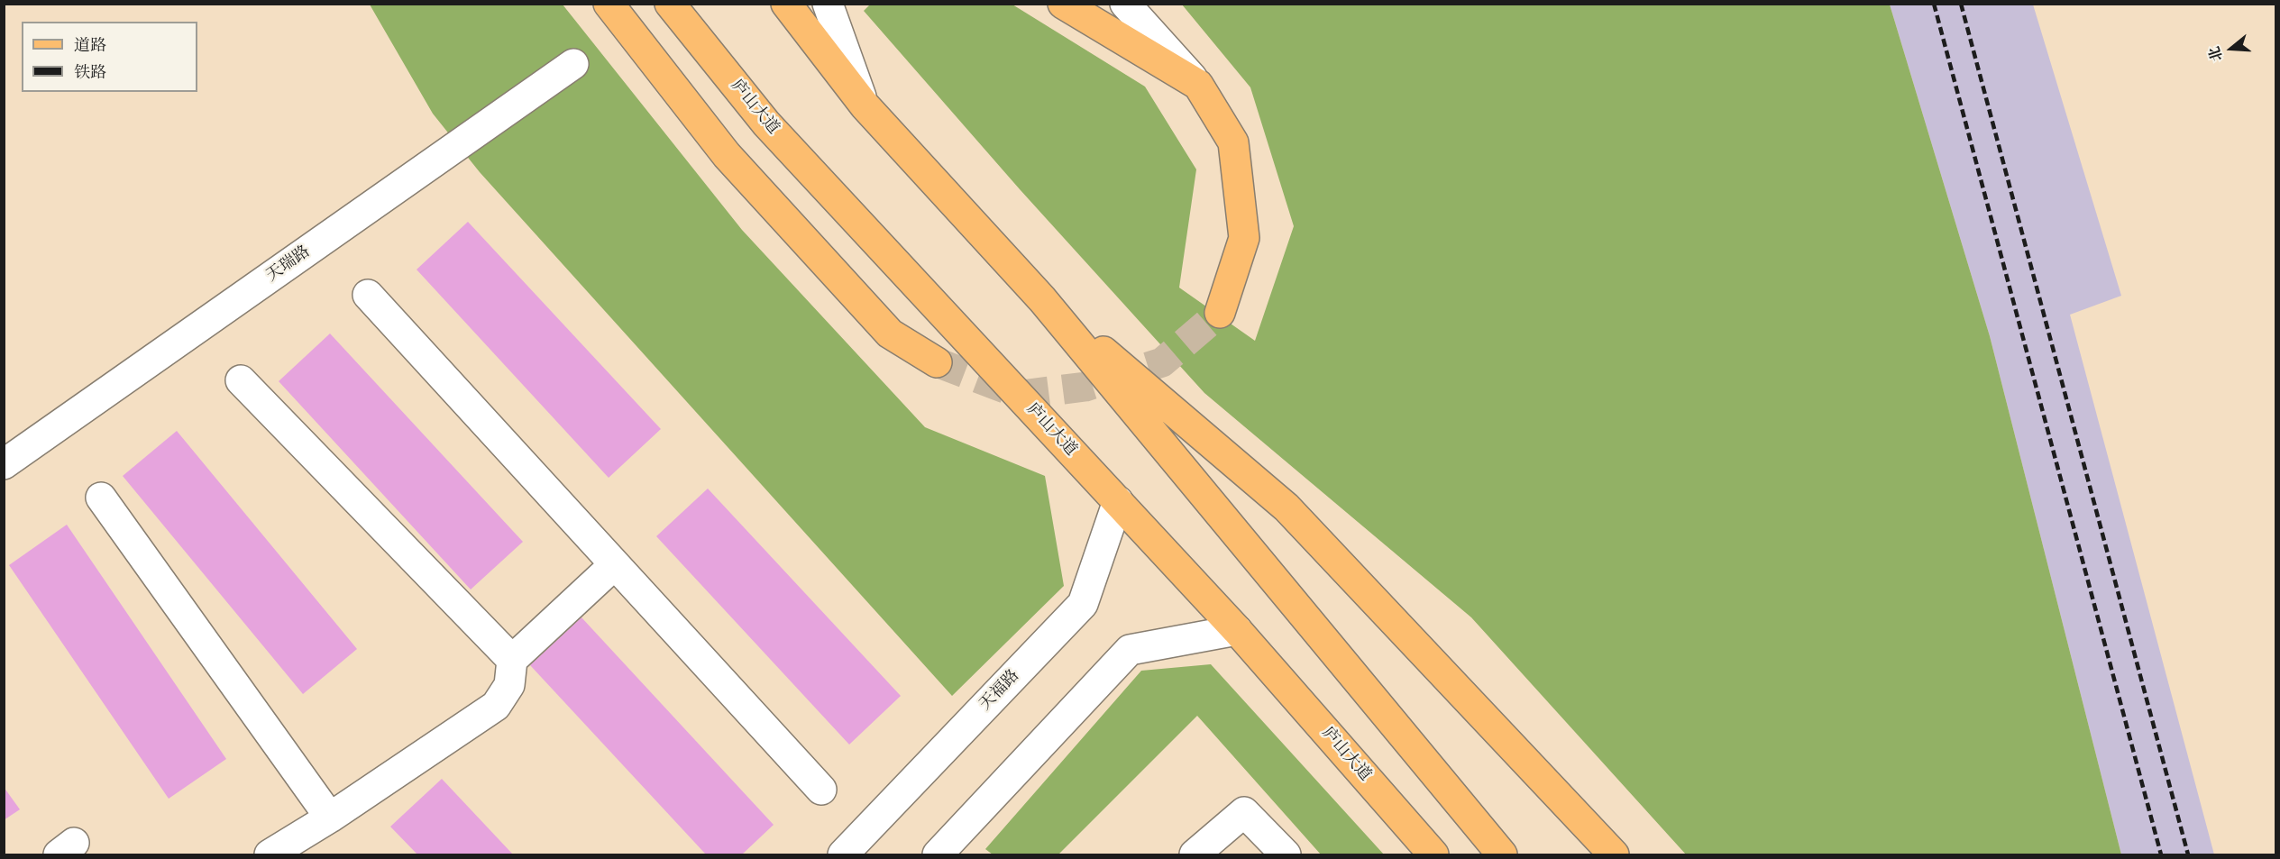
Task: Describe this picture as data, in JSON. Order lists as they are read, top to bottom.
{
  "streets": {
    "main road": ["庐山大道"],
    "street": ["天瑞路", "天福路"]
  },
  "crossings": [
    ["庐山大道", "天福路"]
  ],
  "legend": ["道路", "铁路"],
  "north": "left"
}
